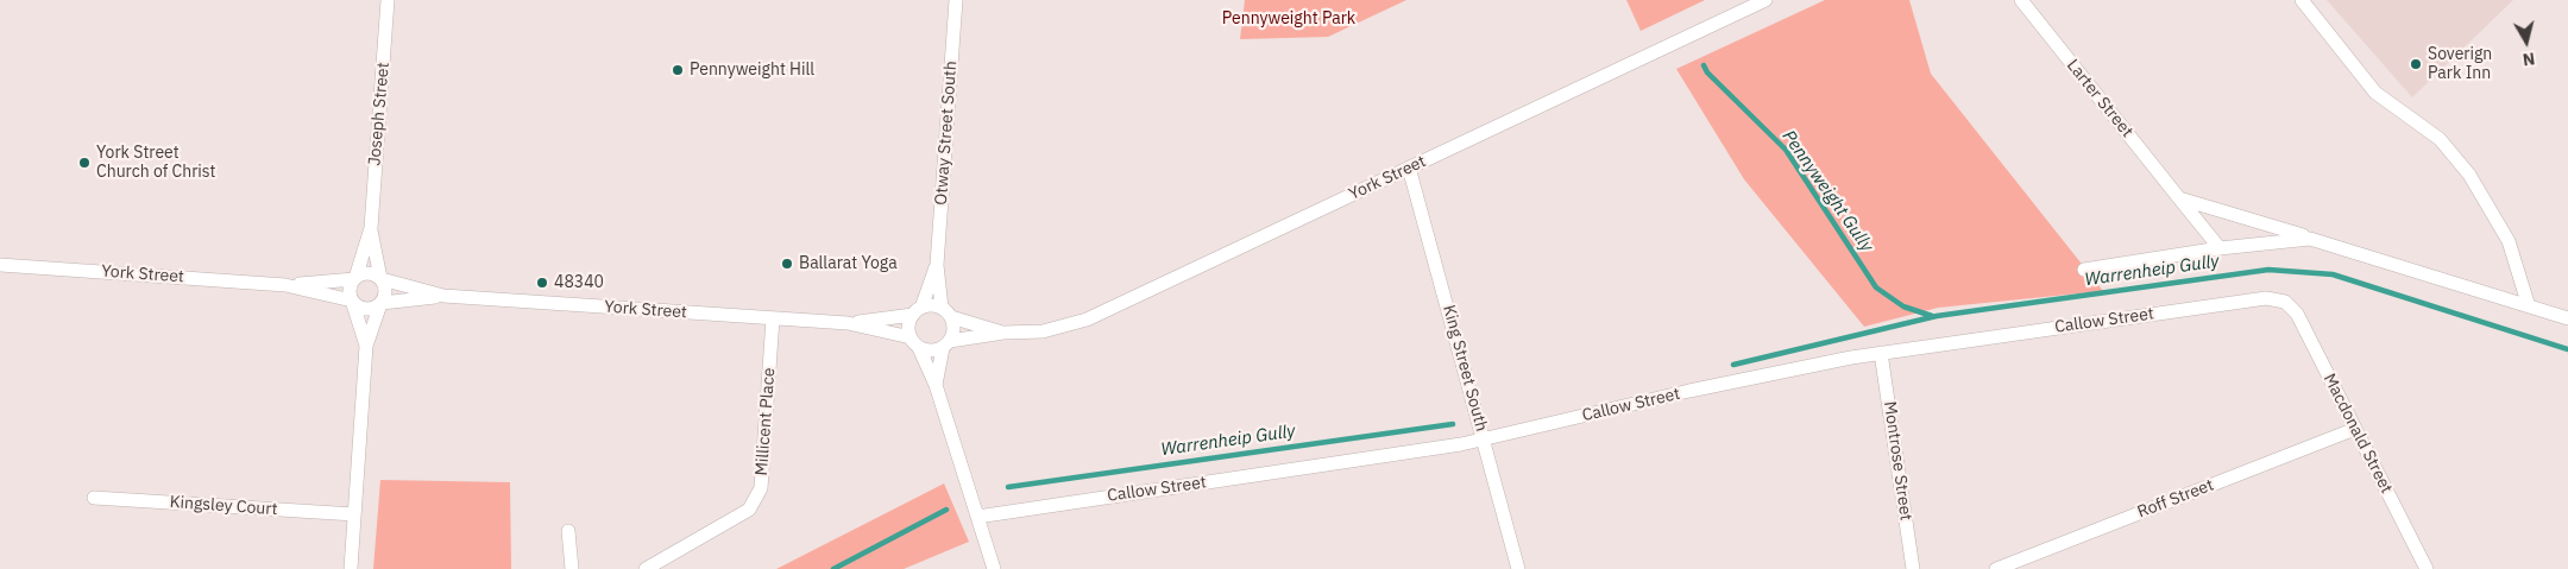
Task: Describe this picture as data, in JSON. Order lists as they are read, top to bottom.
{
  "streets": {
    "street": [
      "Larter Street",
      "Joseph Street",
      "Otway Street South",
      "York Street",
      "Callow Street",
      "King Street South",
      "Millicent Place",
      "Macdonald Street",
      "Montrose Street",
      "Roff Street",
      "Kingsley Court"
    ]
  },
  "crossings": [
    ["Joseph Street", "York Street"],
    ["Otway Street South", "York Street"],
    ["York Street", "King Street South"],
    ["York Street", "Millicent Place"],
    ["Callow Street", "King Street South"],
    ["Callow Street", "Macdonald Street"],
    ["Callow Street", "Montrose Street"],
    ["Macdonald Street", "Roff Street"]
  ],
  "water": ["Pennyweight Gully", "Warrenheip Gully"],
  "parks": ["Pennyweight Park"],
  "places": [
    "Soverign Park Inn",
    "Pennyweight Hill",
    "York Street Church of Christ",
    "Ballarat Yoga",
    "48340"
  ],
  "north": "bottom"
}
